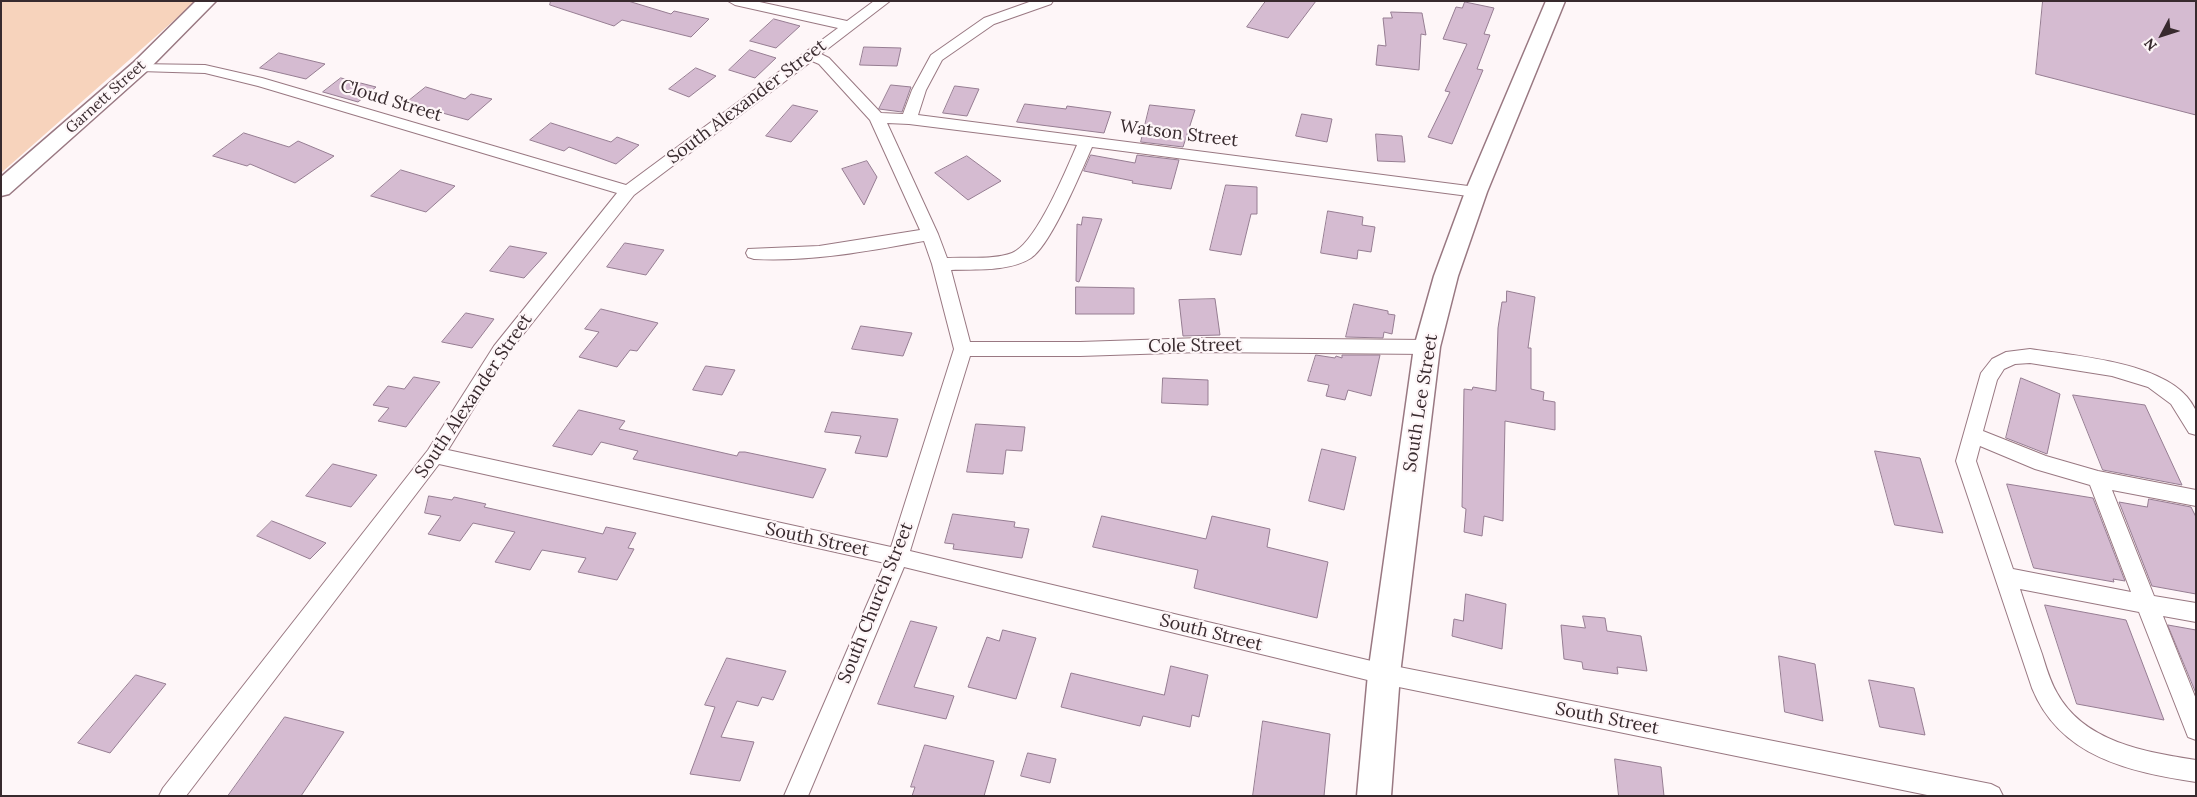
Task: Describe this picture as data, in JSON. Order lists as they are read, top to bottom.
{
  "streets": {
    "street": [
      "Garnett Street",
      "Cloud Street",
      "South Alexander Street",
      "Watson Street",
      "Cole Street",
      "South Lee Street",
      "South Street",
      "South Church Street"
    ]
  },
  "crossings": [
    ["Garnett Street", "Cloud Street"],
    ["Cloud Street", "South Alexander Street"],
    ["South Alexander Street", "South Street"],
    ["Watson Street", "South Lee Street"],
    ["Cole Street", "South Lee Street"],
    ["Cole Street", "South Church Street"],
    ["South Lee Street", "South Street"],
    ["South Street", "South Church Street"]
  ],
  "north": "bottom left"
}
